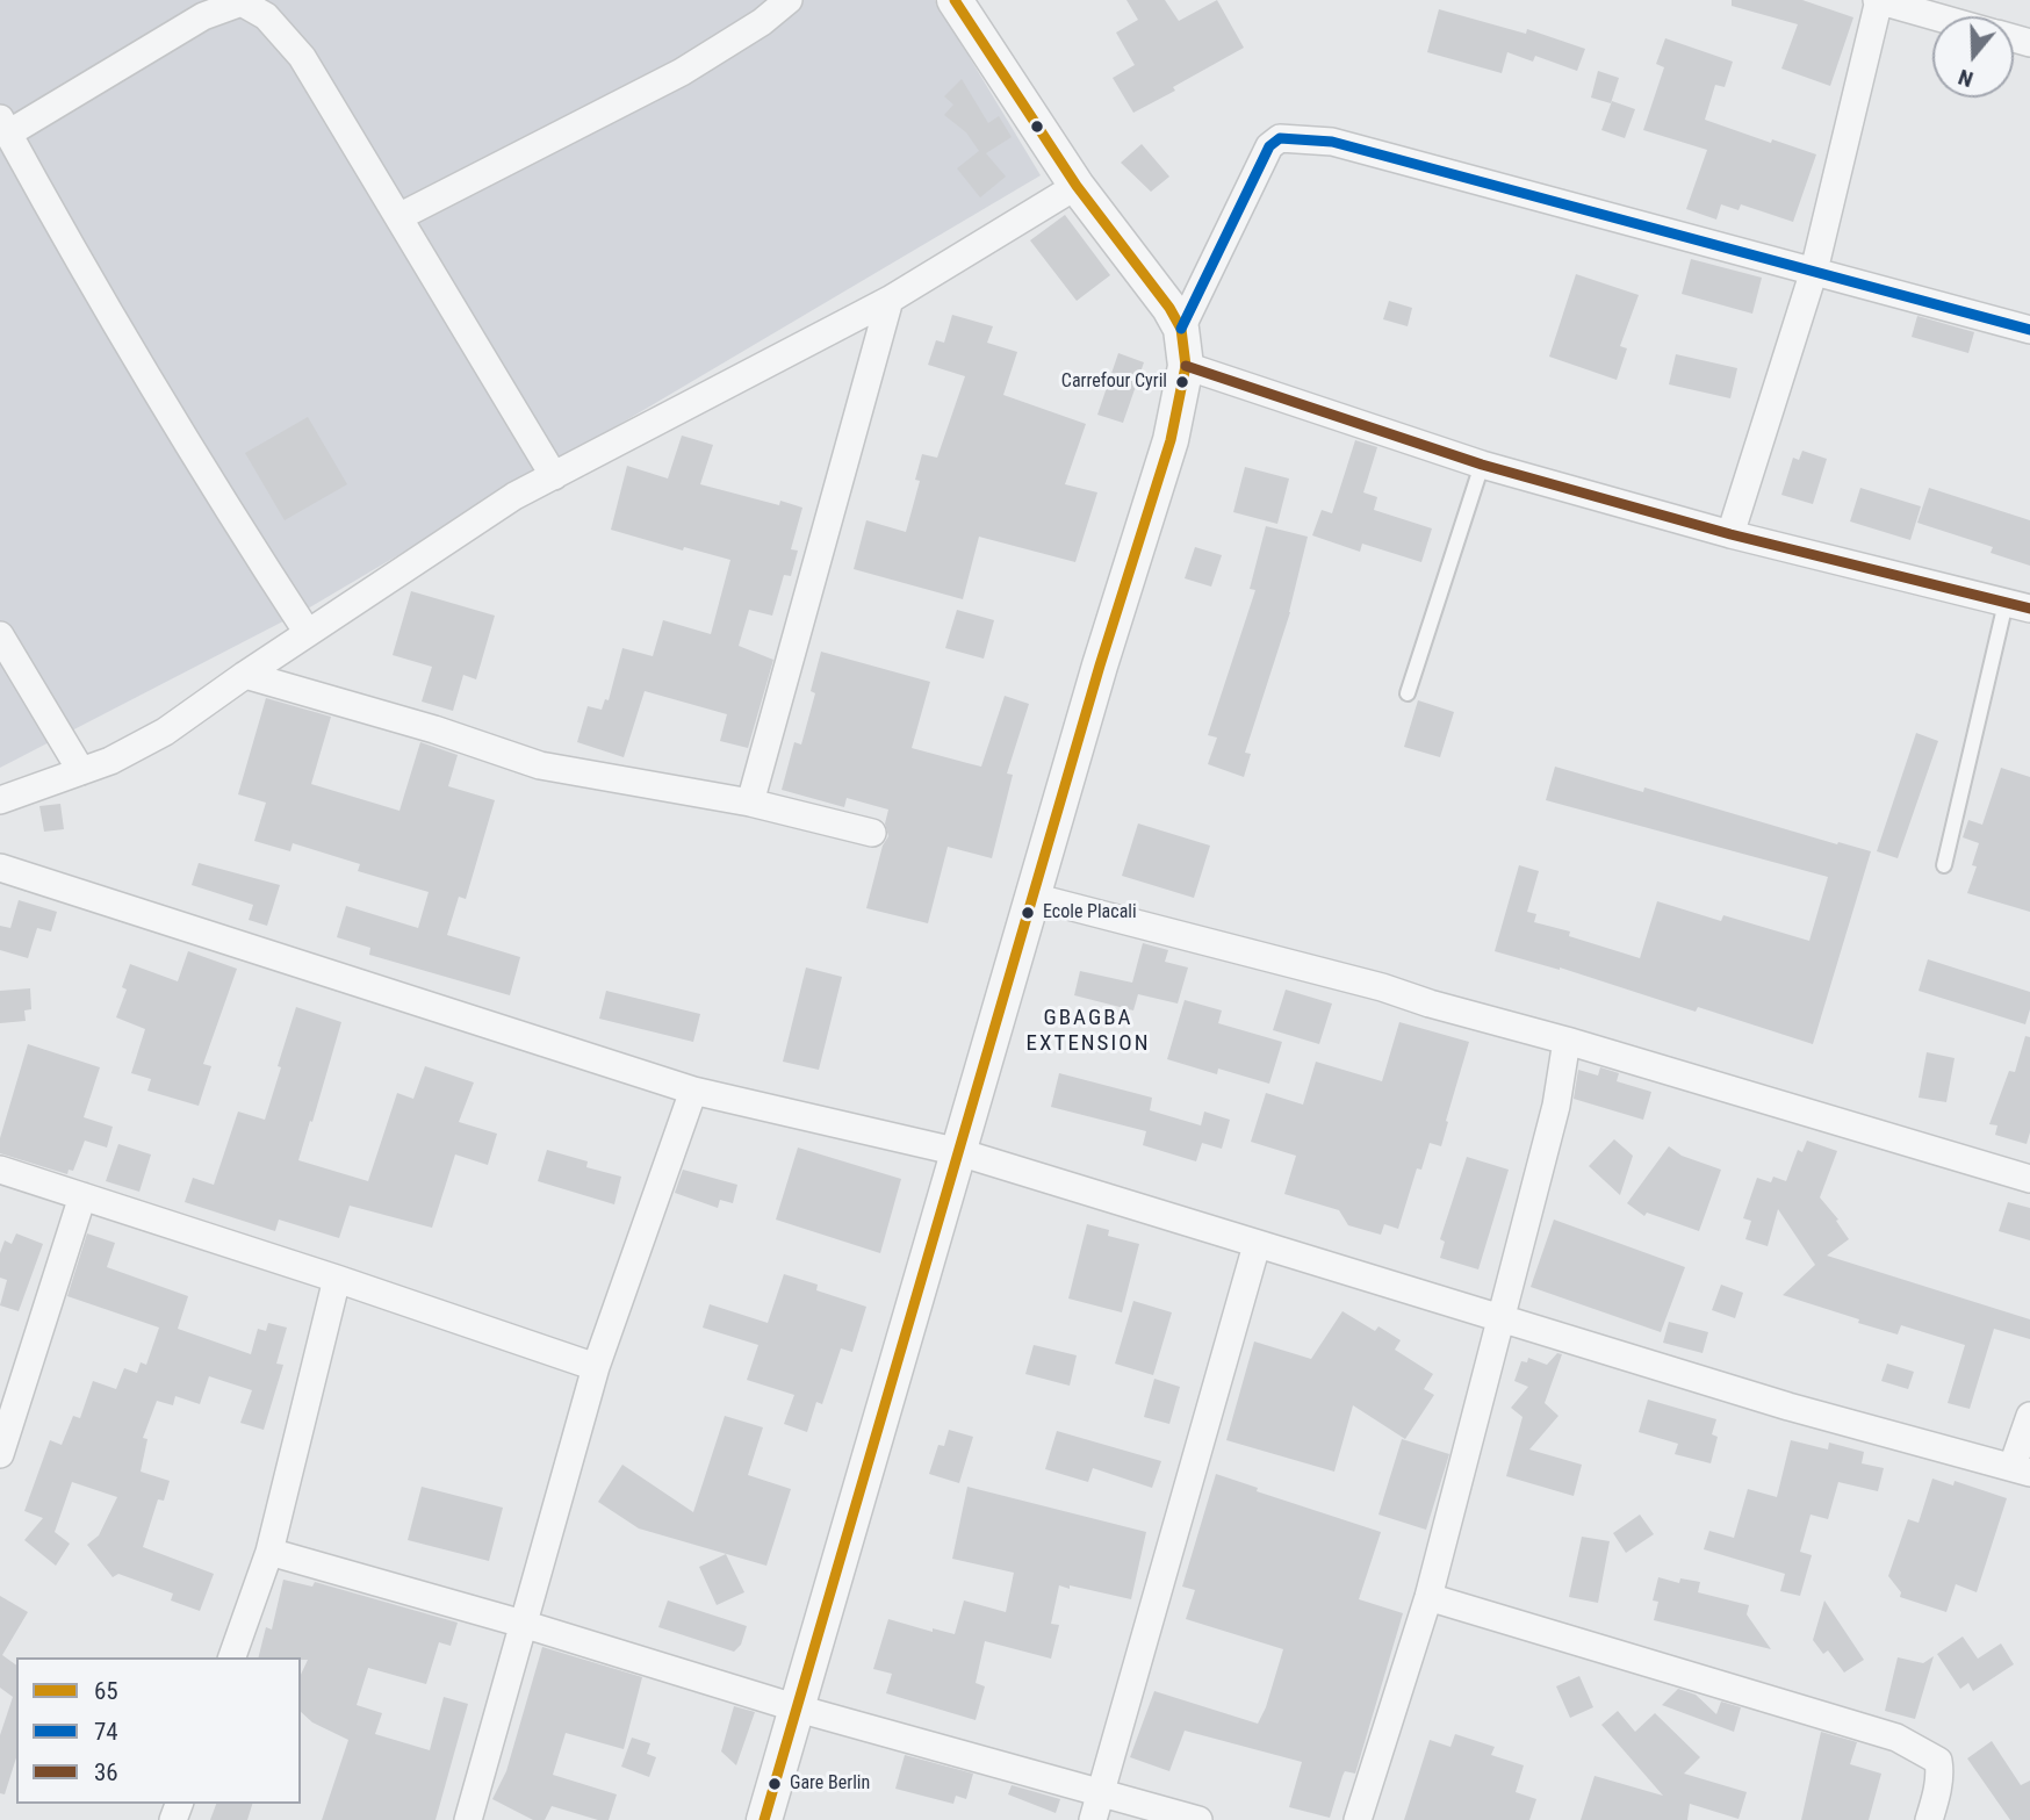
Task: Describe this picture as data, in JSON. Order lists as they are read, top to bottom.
{
  "districts": ["GBAGBA EXTENSION"],
  "places": ["Carrefour Cyril", "Ecole Placali", "Gare Berlin"],
  "lines": ["transit line 65", "transit line 74", "transit line 36"],
  "legend": ["65", "74", "36"],
  "north": "bottom"
}
